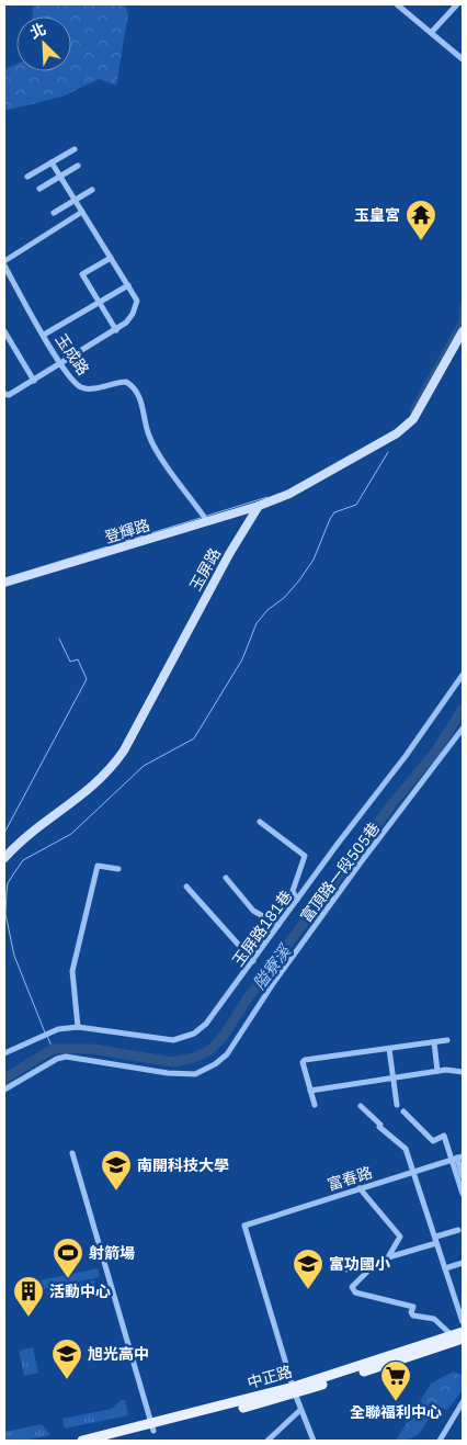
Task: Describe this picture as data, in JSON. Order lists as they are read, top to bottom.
{
  "streets": {
    "main road": ["中正路"],
    "street": [
      "玉成路",
      "登輝路",
      "玉屏路",
      "富頂路一段505巷",
      "玉屏路181巷",
      "富春路"
    ]
  },
  "crossings": [
    ["玉成路", "登輝路"],
    ["登輝路", "玉屏路"],
    ["富春路", "中正路"]
  ],
  "water": ["隘寮溪"],
  "places": {
    "temple": ["玉皇宮"],
    "school or university": ["南開科技大學", "富功國小", "旭光高中"],
    "sports": ["射箭場"],
    "building": ["活動中心"],
    "supermarket": ["全聯福利中心"]
  },
  "north": "top left"
}
